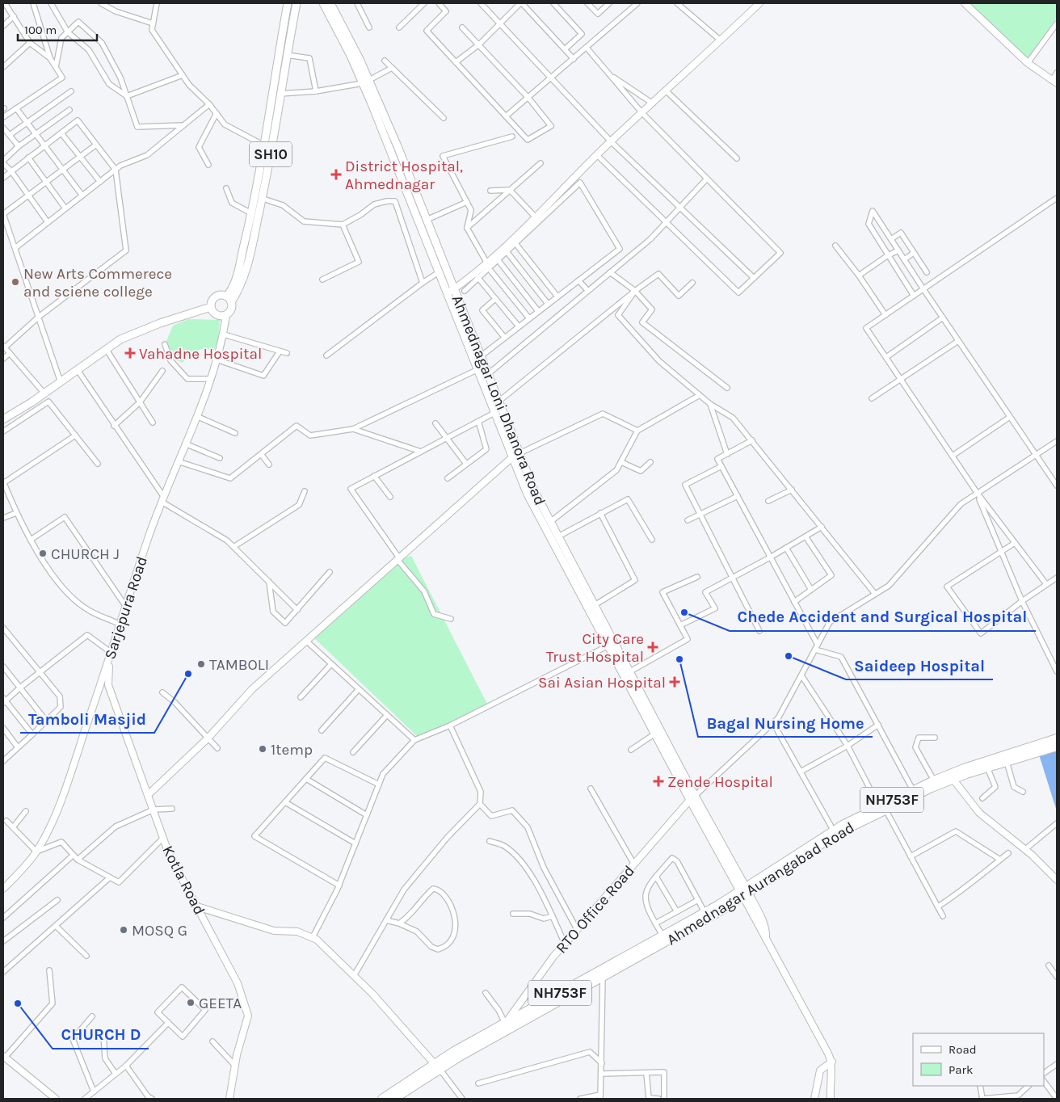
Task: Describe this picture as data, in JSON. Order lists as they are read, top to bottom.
{
  "streets": {
    "highway": ["NH753F", "Ahmednagar Aurangabad Road"],
    "main road": ["SH10", "Ahmednagar Loni Dhanora Road"],
    "street": ["Sarjepura Road", "Kotla Road", "RTO Office Road"]
  },
  "crossings": [
    ["SH10", "Sarjepura Road"],
    ["Ahmednagar Loni Dhanora Road", "NH753F"],
    ["Ahmednagar Loni Dhanora Road", "Ahmednagar Aurangabad Road"],
    ["Ahmednagar Loni Dhanora Road", "RTO Office Road"],
    ["Sarjepura Road", "Kotla Road"],
    ["NH753F", "Ahmednagar Aurangabad Road"],
    ["NH753F", "RTO Office Road"]
  ],
  "places": {
    "health": [
      "District Hospital, Ahmednagar",
      "Vahadne Hospital",
      "City Care Trust Hospital",
      "Sai Asian Hospital",
      "Zende Hospital"
    ],
    "other": [
      "New Arts Commerece and sciene college",
      "CHURCH J",
      "Chede Accident and Surgical Hospital",
      "Saideep Hospital",
      "Bagal Nursing Home",
      "TAMBOLI",
      "Tamboli Masjid",
      "1temp",
      "MOSQ G",
      "GEETA",
      "CHURCH D"
    ]
  },
  "legend": ["Road", "Park"],
  "scale_bar": "100 m"
}
